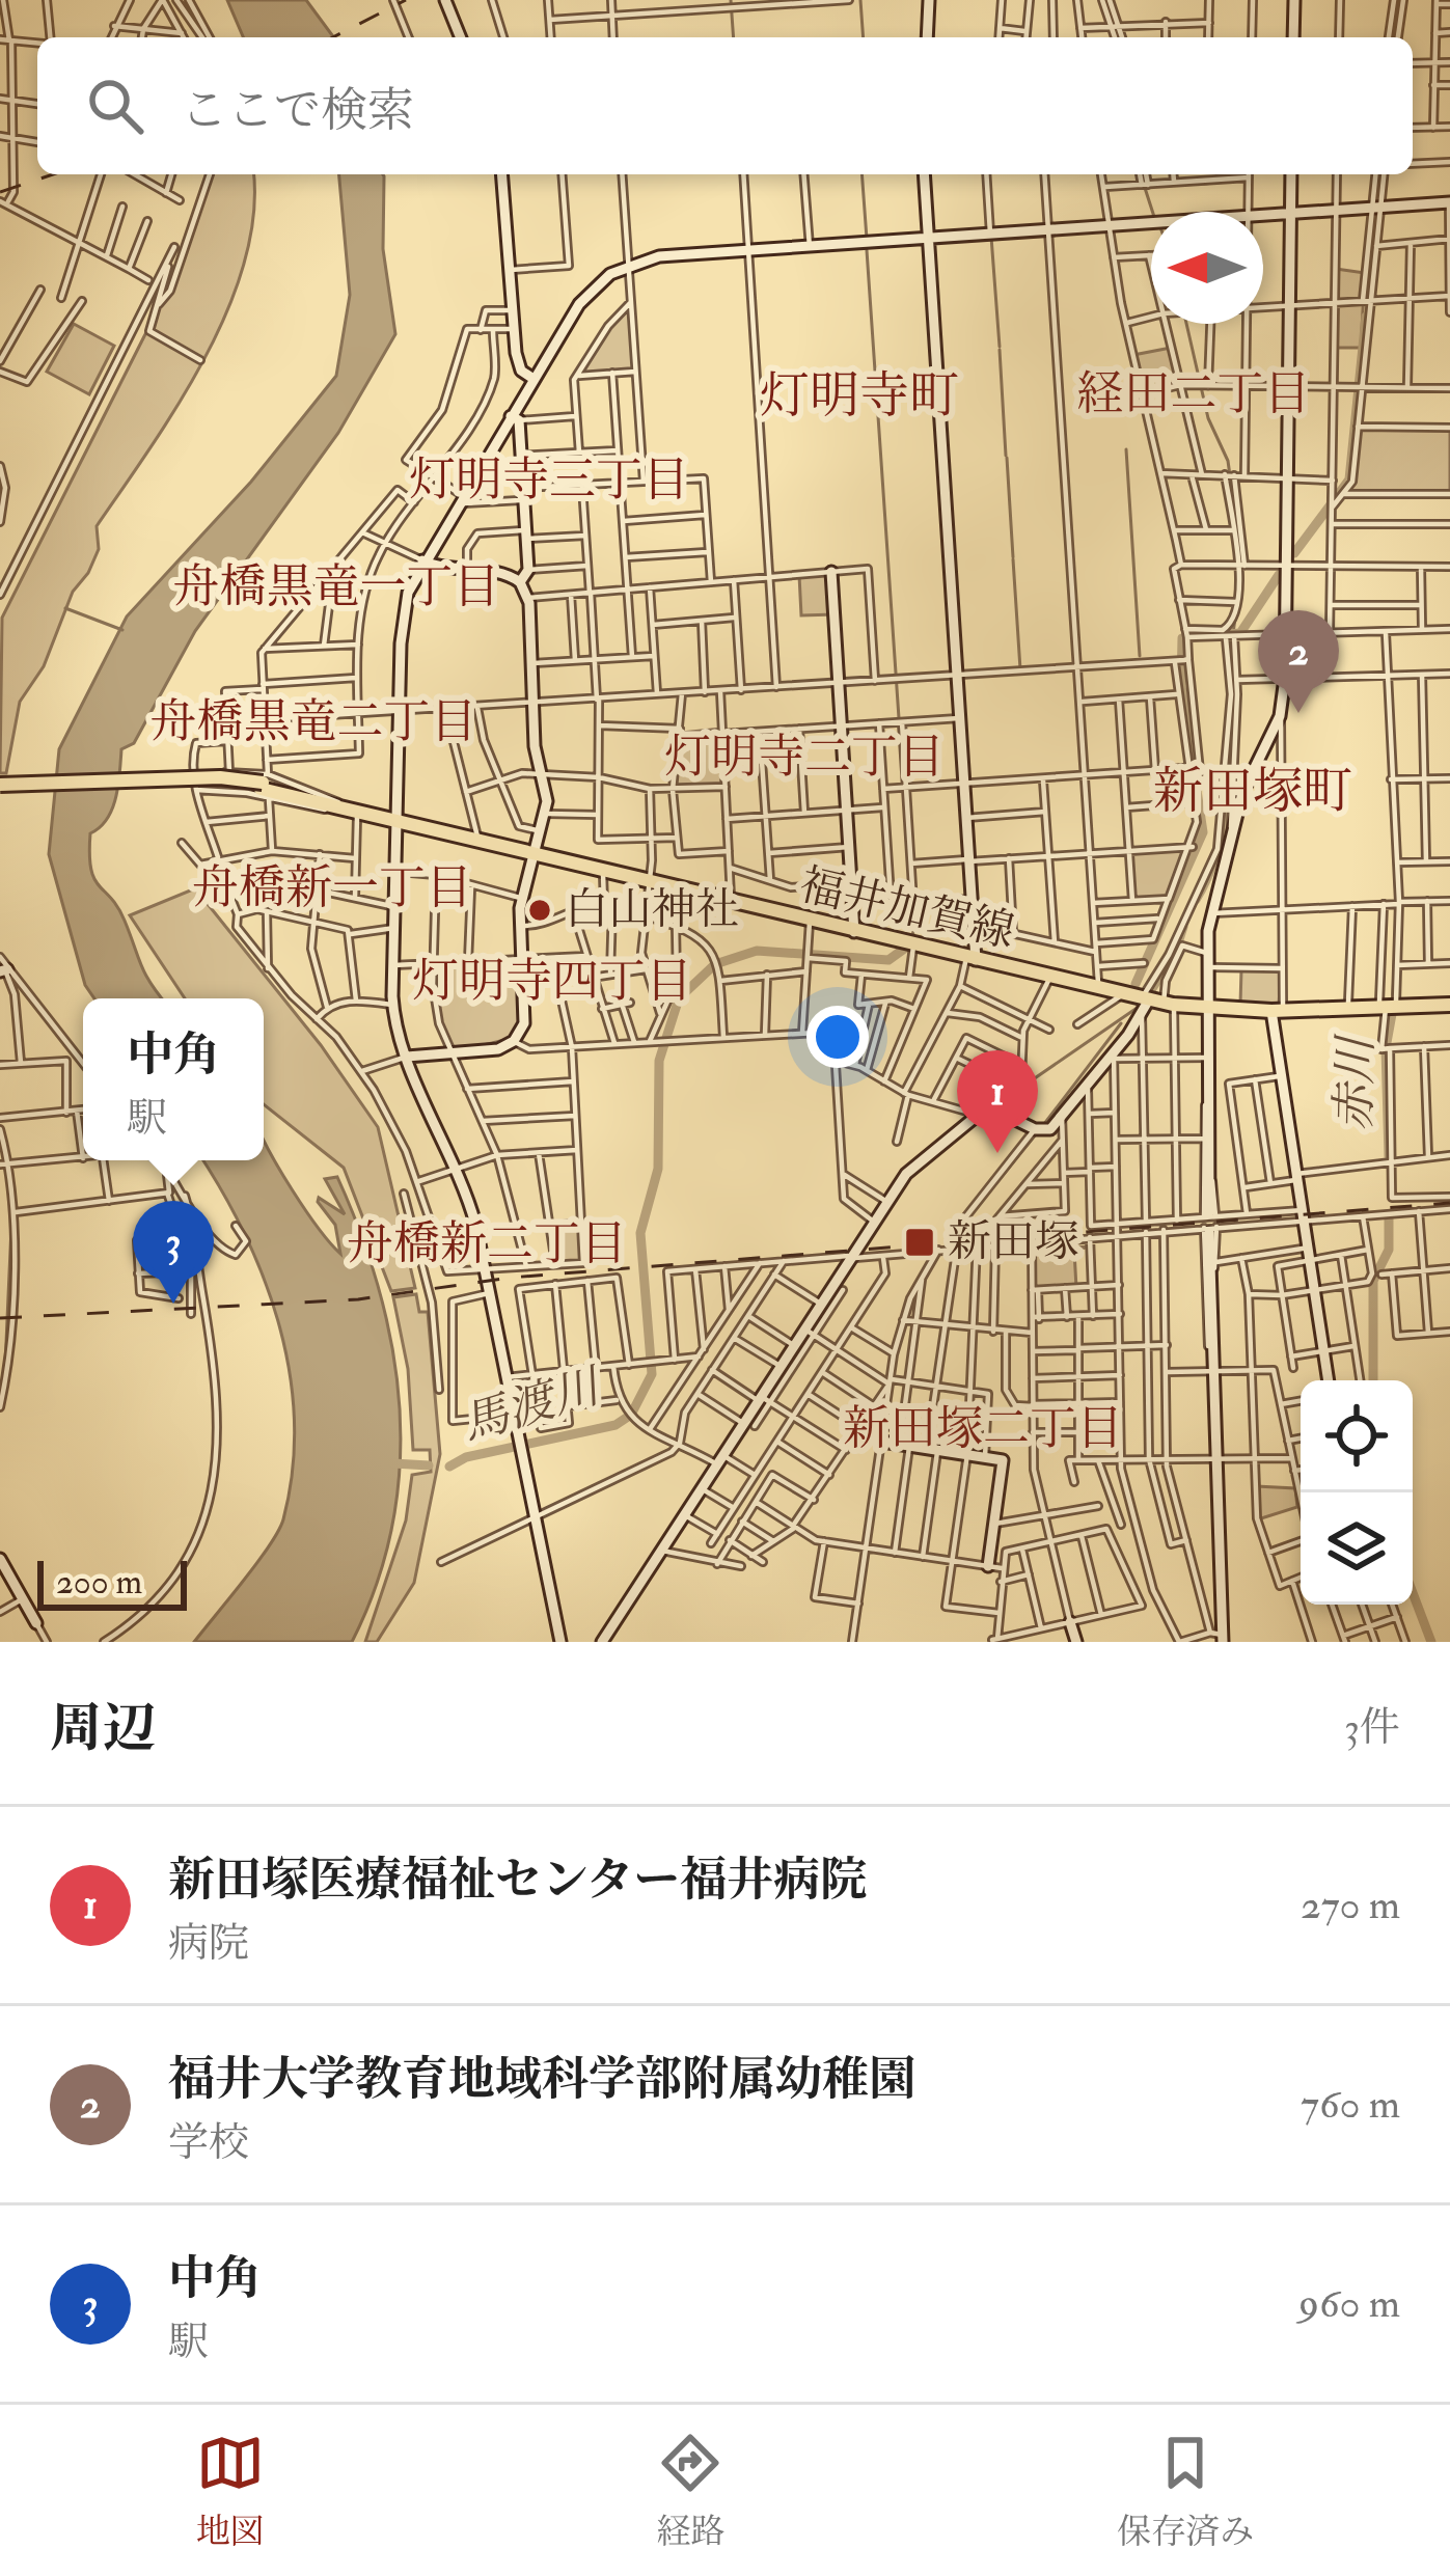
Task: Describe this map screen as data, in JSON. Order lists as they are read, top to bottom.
{
  "streets": {
    "main road": ["福井加賀線"]
  },
  "districts": [
    "経田二丁目",
    "灯明寺町",
    "灯明寺三丁目",
    "舟橋黒竜一丁目",
    "舟橋黒竜二丁目",
    "灯明寺二丁目",
    "新田塚町",
    "舟橋新一丁目",
    "灯明寺四丁目",
    "舟橋新二丁目",
    "新田塚二丁目"
  ],
  "water": ["赤川", "馬渡川"],
  "places": {
    "other": ["白山神社"],
    "transit": ["新田塚"]
  },
  "scale_bar": "200 m",
  "north": "left",
  "page": {
    "search": "ここで検索",
    "pins": ["2", "1", "3"],
    "popup": ["中角", "駅"],
    "scale": "200 m",
    "heading": ["周辺", "3件"],
    "list": [
      {
        "mark": "1",
        "name": "新田塚医療福祉センター福井病院",
        "note": "病院",
        "value": "270 m"
      },
      {
        "mark": "2",
        "name": "福井大学教育地域科学部附属幼稚園",
        "note": "学校",
        "value": "760 m"
      },
      {
        "mark": "3",
        "name": "中角",
        "note": "駅",
        "value": "960 m"
      }
    ],
    "nav": ["地図", "経路", "保存済み"]
  }
}
